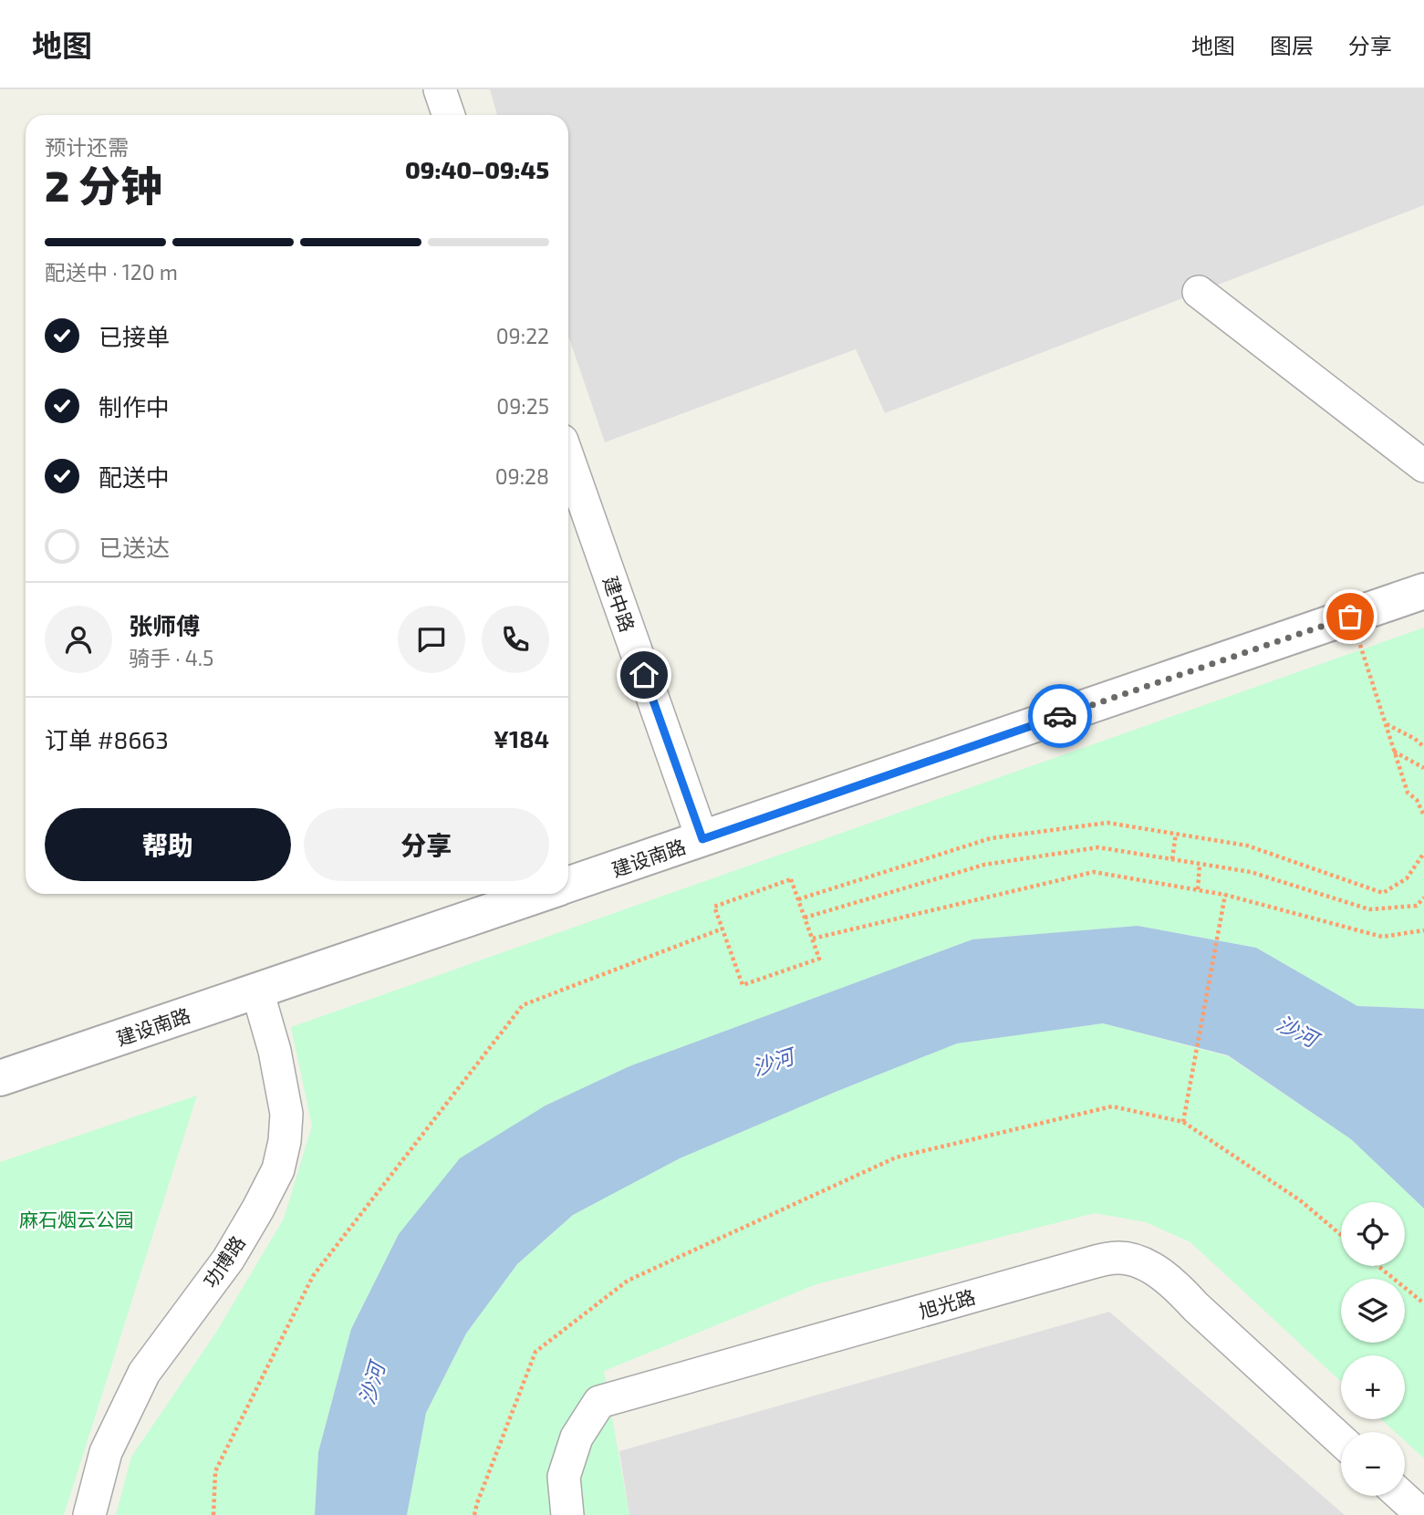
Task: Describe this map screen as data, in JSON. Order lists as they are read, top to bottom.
{
  "streets": {
    "street": [
      "建中路",
      "建设南路",
      "功博路",
      "旭光路"
    ]
  },
  "crossings": [
    ["建中路", "建设南路"],
    ["建设南路", "功博路"]
  ],
  "water": ["沙河"],
  "parks": ["麻石烟云公园"],
  "page": {
    "header": "地图",
    "nav": ["地图", "图层", "分享"],
    "heading": ["2 分钟", "预计还需", "09:40–09:45"],
    "panel": [
      "张师傅",
      "骑手 · 4.5",
      "订单 #8663",
      "¥184"
    ],
    "bar": "配送中 · 120 m",
    "list": [
      ["已接单", "09:22"],
      ["制作中", "09:25"],
      ["配送中", "09:28"],
      "已送达"
    ],
    "buttons": ["帮助", "分享"],
    "map_buttons": ["+", "−"]
  }
}
